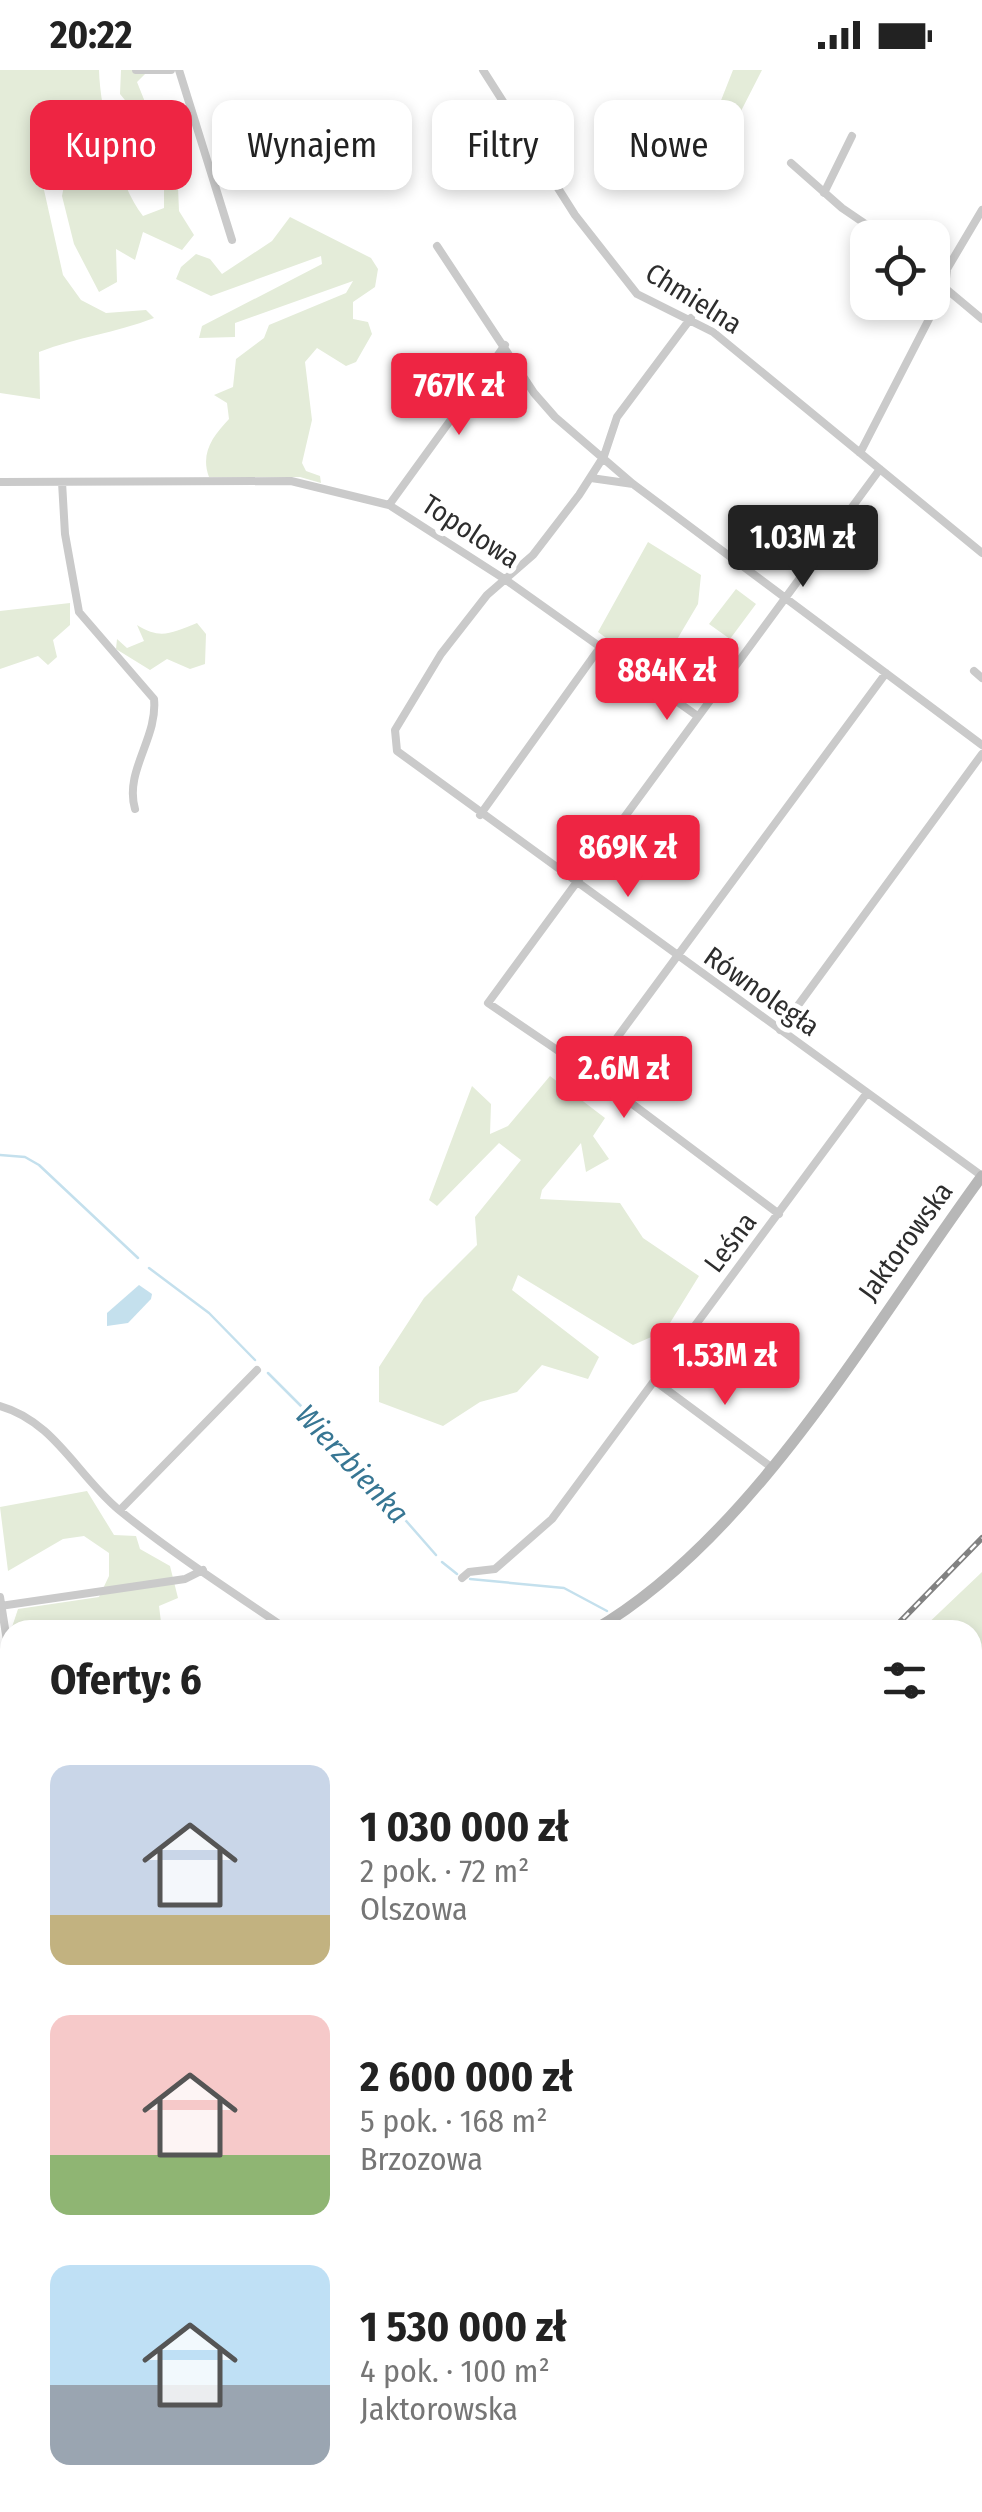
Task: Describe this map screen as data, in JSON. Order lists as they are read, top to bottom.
{
  "streets": {
    "main road": ["Jaktorowska"],
    "street": [
      "Chmielna",
      "Topolowa",
      "Równoległa",
      "Leśna"
    ]
  },
  "crossings": [
    ["Chmielna", "Równoległa"],
    ["Topolowa", "Równoległa"],
    ["Równoległa", "Jaktorowska"],
    ["Równoległa", "Leśna"]
  ],
  "water": ["Wierzbienka"],
  "page": {
    "status": "20:22",
    "chip": [
      "Kupno",
      "Wynajem",
      "Filtry",
      "Nowe"
    ],
    "price": [
      "767K zł",
      "1.03M zł",
      "884K zł",
      "869K zł",
      "2.6M zł",
      "1.53M zł"
    ],
    "heading": "Oferty: 6",
    "list": [
      {
        "name": "1 030 000 zł",
        "note": "2 pok. · 72 m² · Olszowa"
      },
      {
        "name": "2 600 000 zł",
        "note": "5 pok. · 168 m² · Brzozowa"
      },
      {
        "name": "1 530 000 zł",
        "note": "4 pok. · 100 m² · Jaktorowska"
      }
    ]
  }
}
